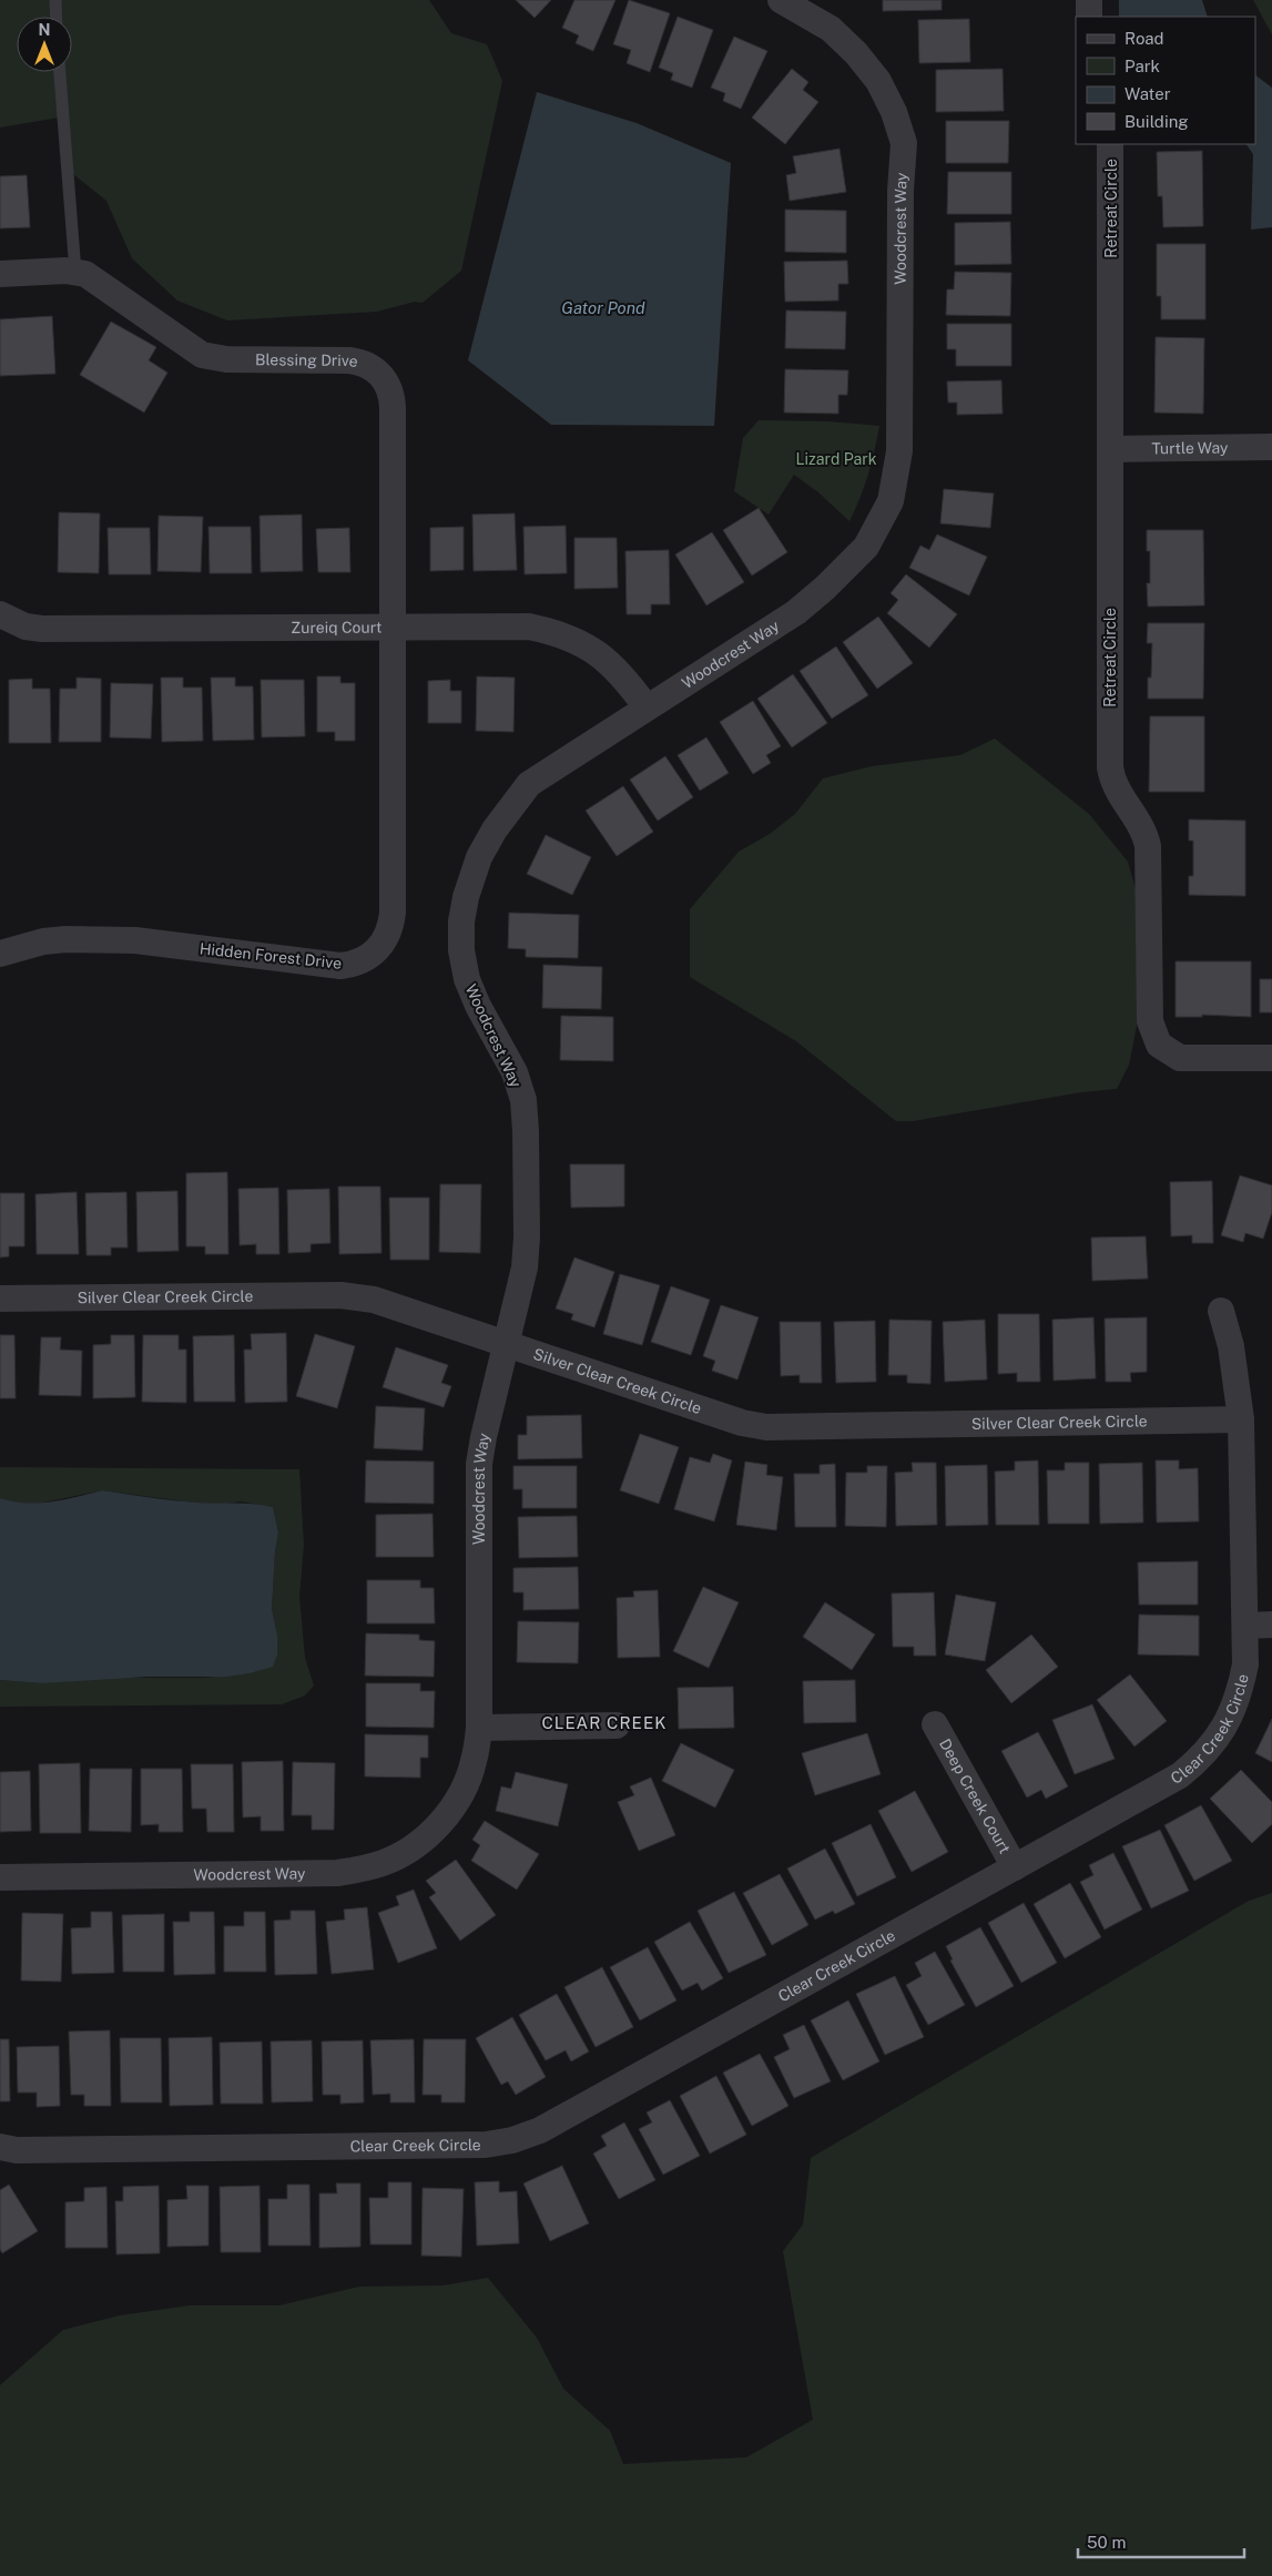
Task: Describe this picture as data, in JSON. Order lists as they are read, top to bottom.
{
  "streets": {
    "street": [
      "Retreat Circle",
      "Woodcrest Way",
      "Blessing Drive",
      "Turtle Way",
      "Zureiq Court",
      "Hidden Forest Drive",
      "Silver Clear Creek Circle",
      "Clear Creek Circle",
      "Deep Creek Court"
    ]
  },
  "crossings": [
    ["Retreat Circle", "Turtle Way"],
    ["Woodcrest Way", "Zureiq Court"],
    ["Woodcrest Way", "Silver Clear Creek Circle"],
    ["Blessing Drive", "Zureiq Court"],
    ["Blessing Drive", "Hidden Forest Drive"],
    ["Zureiq Court", "Hidden Forest Drive"],
    ["Silver Clear Creek Circle", "Clear Creek Circle"],
    ["Clear Creek Circle", "Deep Creek Court"]
  ],
  "districts": ["CLEAR CREEK"],
  "water": ["Gator Pond"],
  "parks": ["Lizard Park"],
  "legend": [
    "Road",
    "Park",
    "Water",
    "Building"
  ],
  "scale_bar": "50 m",
  "north": "top"
}
